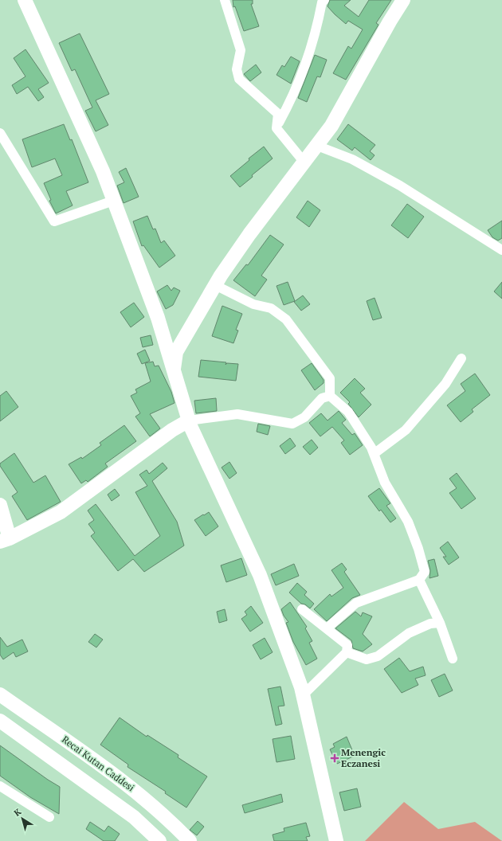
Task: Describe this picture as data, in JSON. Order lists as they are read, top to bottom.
{
  "streets": {
    "street": ["Recai Kutan Caddesi"]
  },
  "places": {
    "health": ["Menengic Eczanesi"]
  },
  "north": "top left"
}
